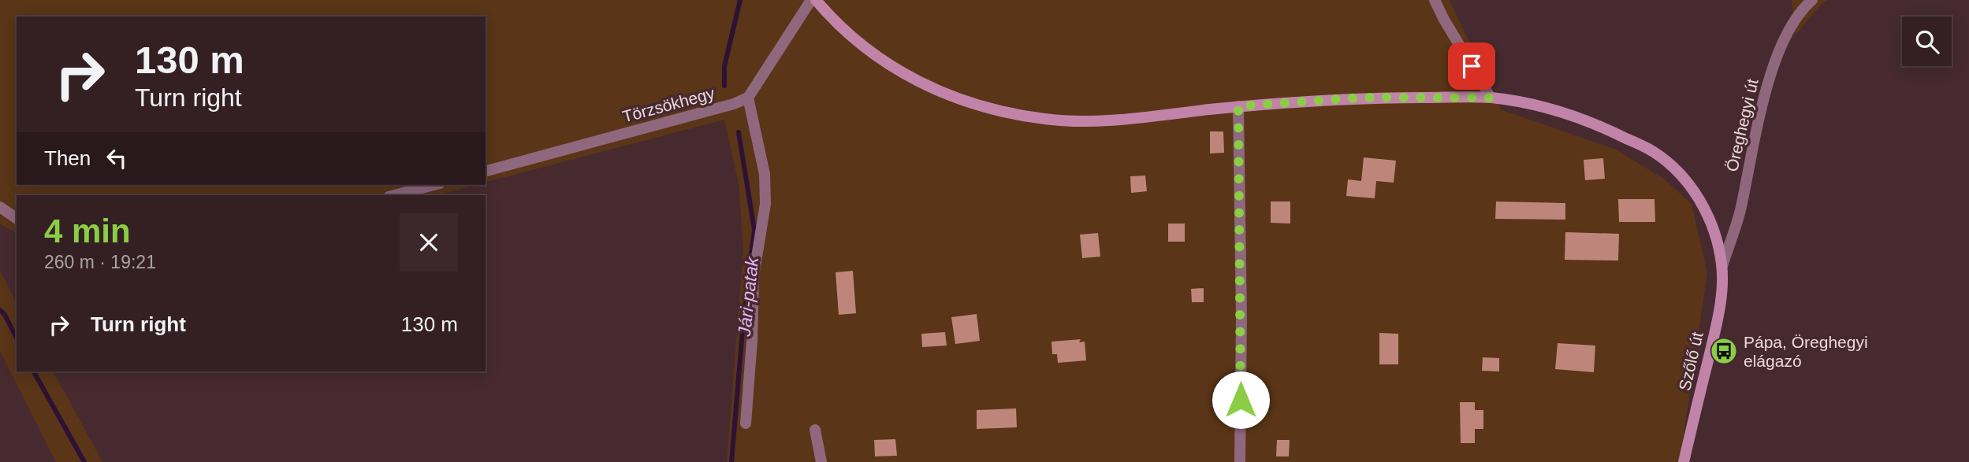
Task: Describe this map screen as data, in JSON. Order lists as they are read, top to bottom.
{
  "streets": {
    "main road": ["Szőlő út"],
    "street": ["Törzsökhegy", "Öreghegyi út"]
  },
  "crossings": [
    ["Öreghegyi út", "Szőlő út"]
  ],
  "water": ["Jári-patak"],
  "places": {
    "bus stop": ["Pápa, Öreghegyi elágazó"]
  },
  "page": {
    "turn": ["130 m", "Turn right"],
    "then": "Then",
    "heading": ["4 min", "260 m · 19:21"],
    "list": [
      {
        "name": "Turn right",
        "value": "130 m"
      }
    ]
  }
}
